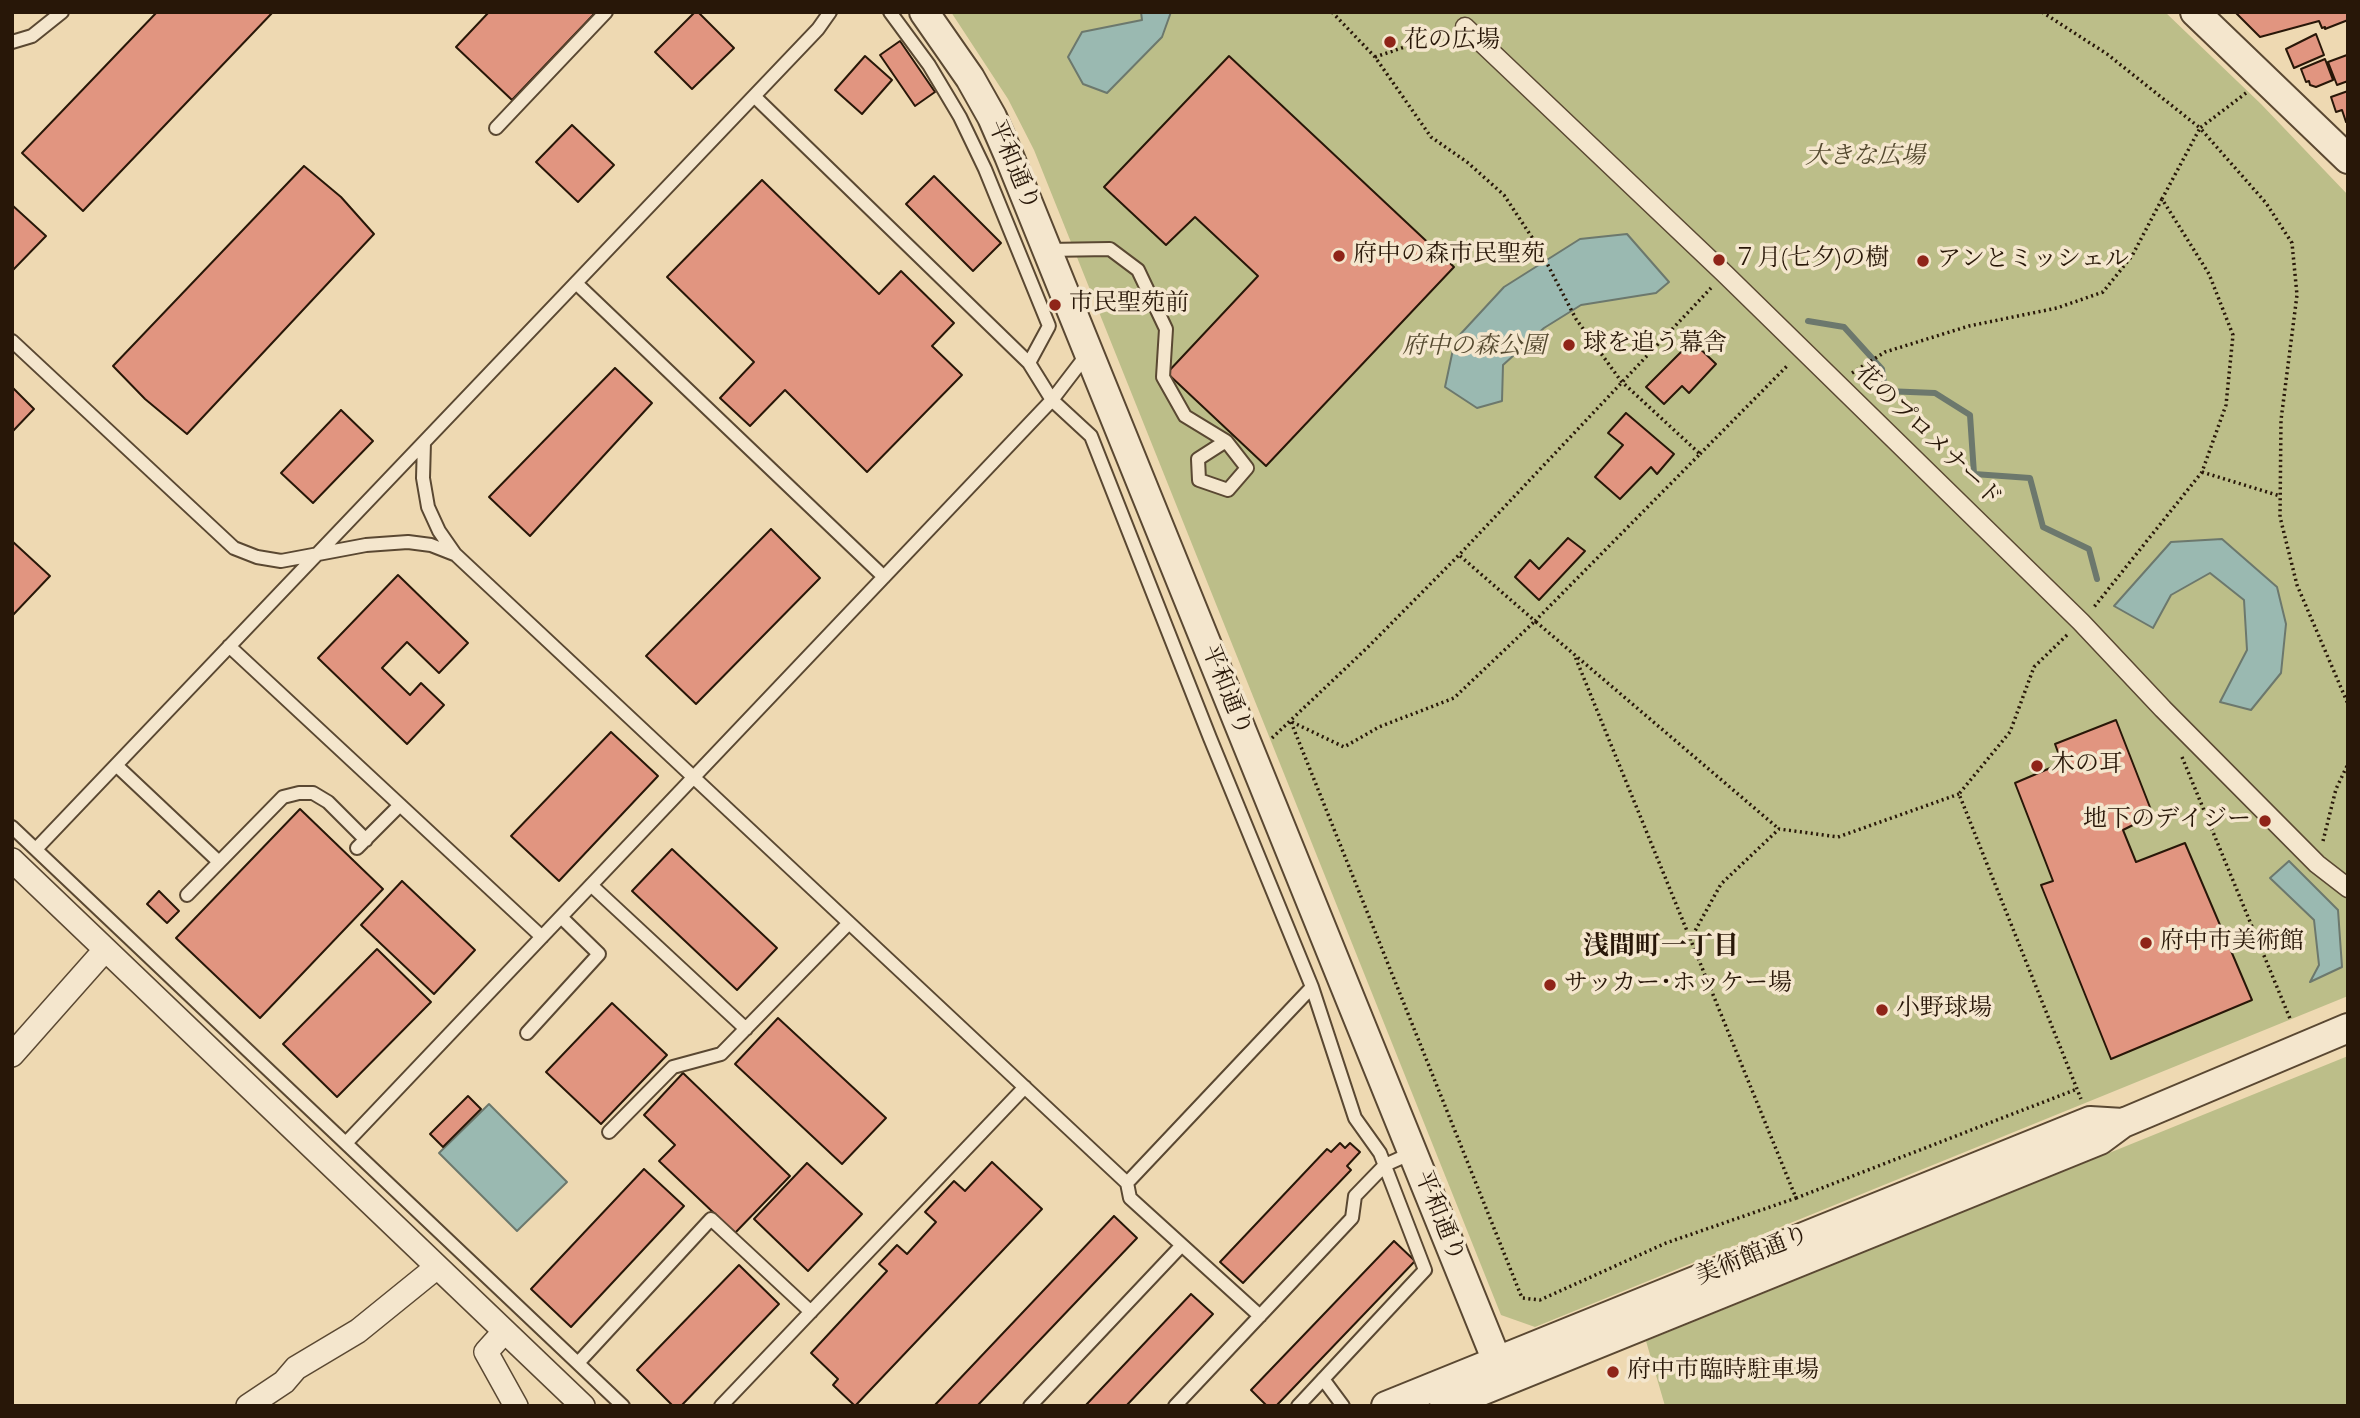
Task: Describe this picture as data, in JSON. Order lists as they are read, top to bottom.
{
  "streets": {
    "street": ["平和通り", "花のプロメナード", "美術館通り"]
  },
  "crossings": [
    ["平和通り", "美術館通り"]
  ],
  "districts": ["浅間町一丁目"],
  "parks": ["大きな広場", "府中の森公園"],
  "places": [
    "花の広場",
    "府中の森市民聖苑",
    "７月(七夕)の樹",
    "アンとミッシェル",
    "市民聖苑前",
    "球を追う幕舎",
    "木の耳",
    "地下のデイジー",
    "府中市美術館",
    "サッカー･ホッケー場",
    "小野球場",
    "府中市臨時駐車場"
  ]
}
